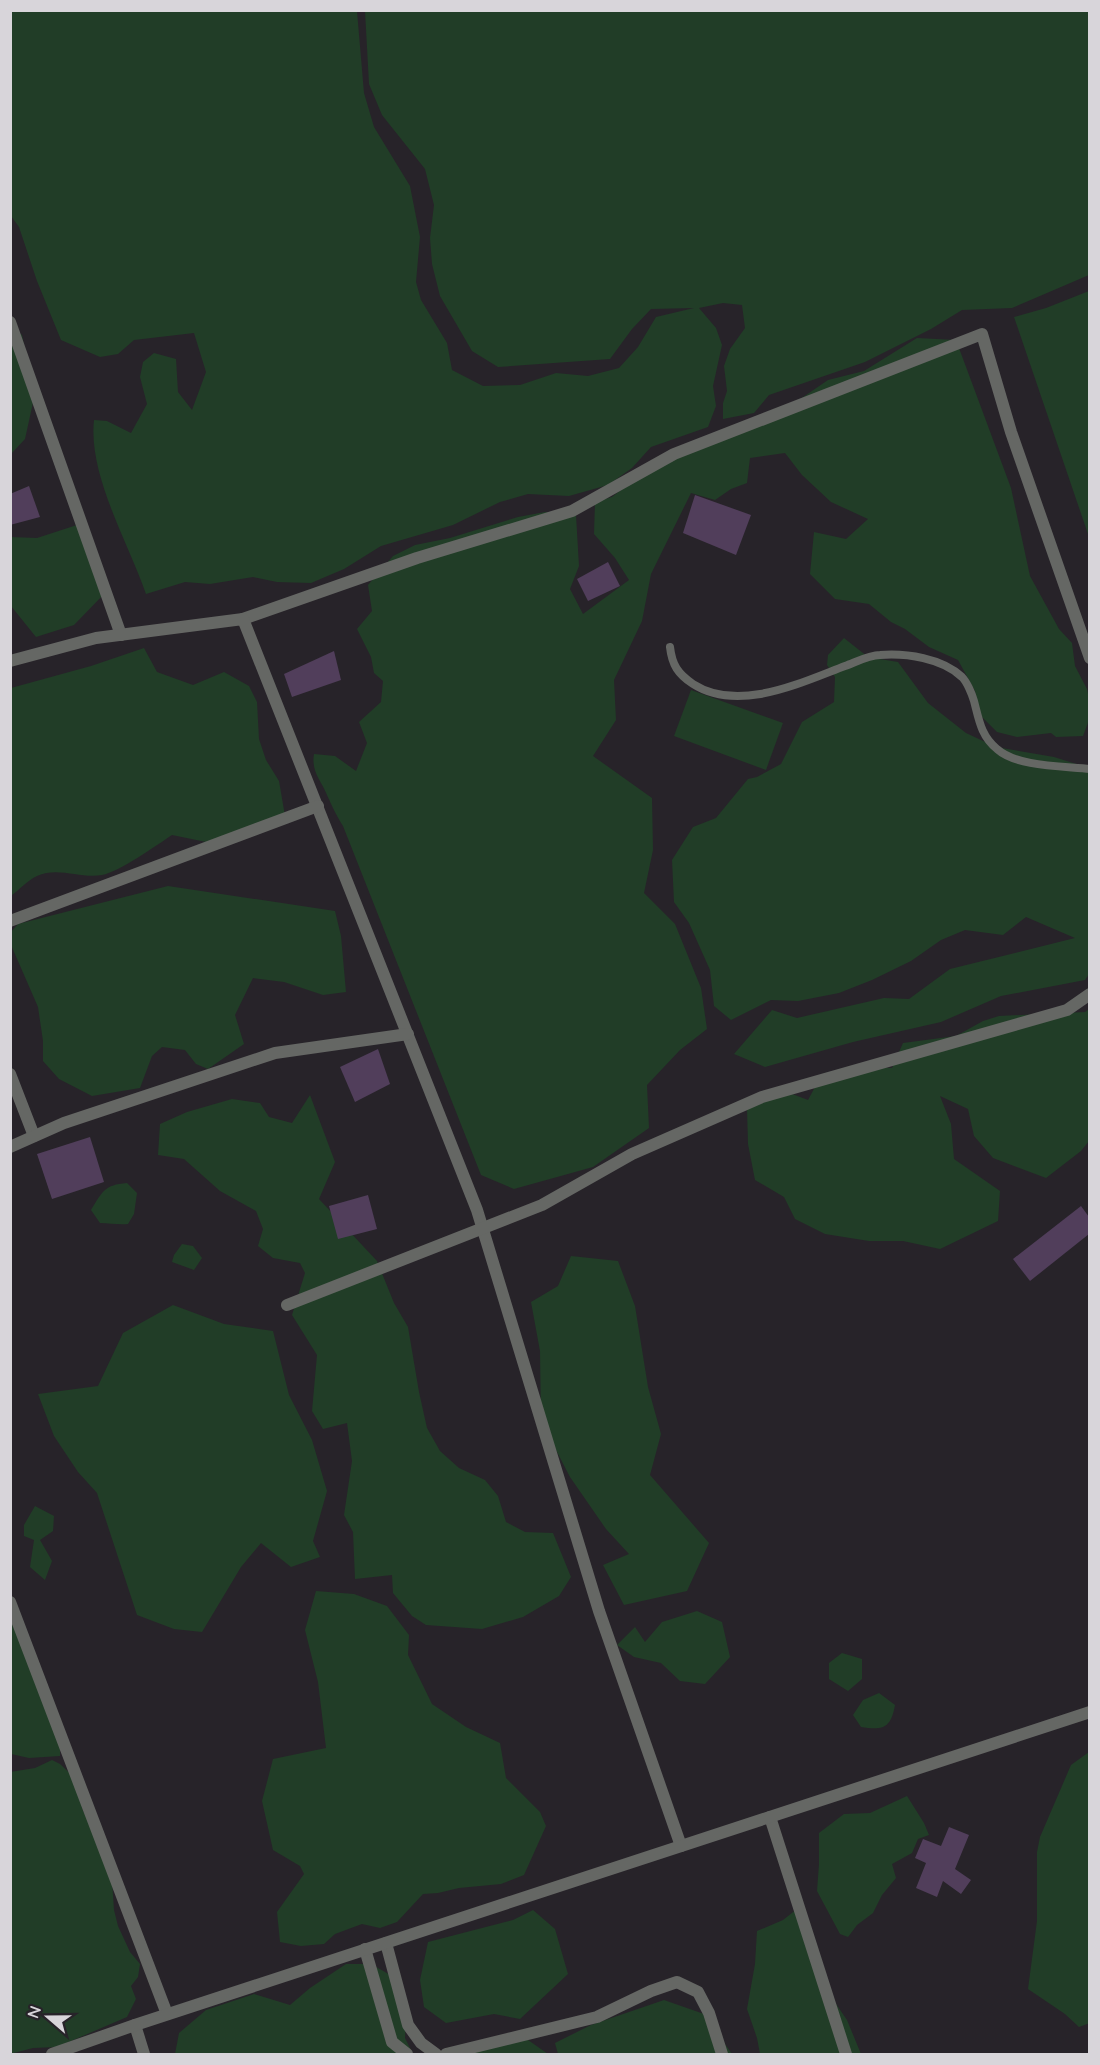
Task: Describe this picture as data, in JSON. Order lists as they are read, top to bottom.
{
  "north": "left"
}
